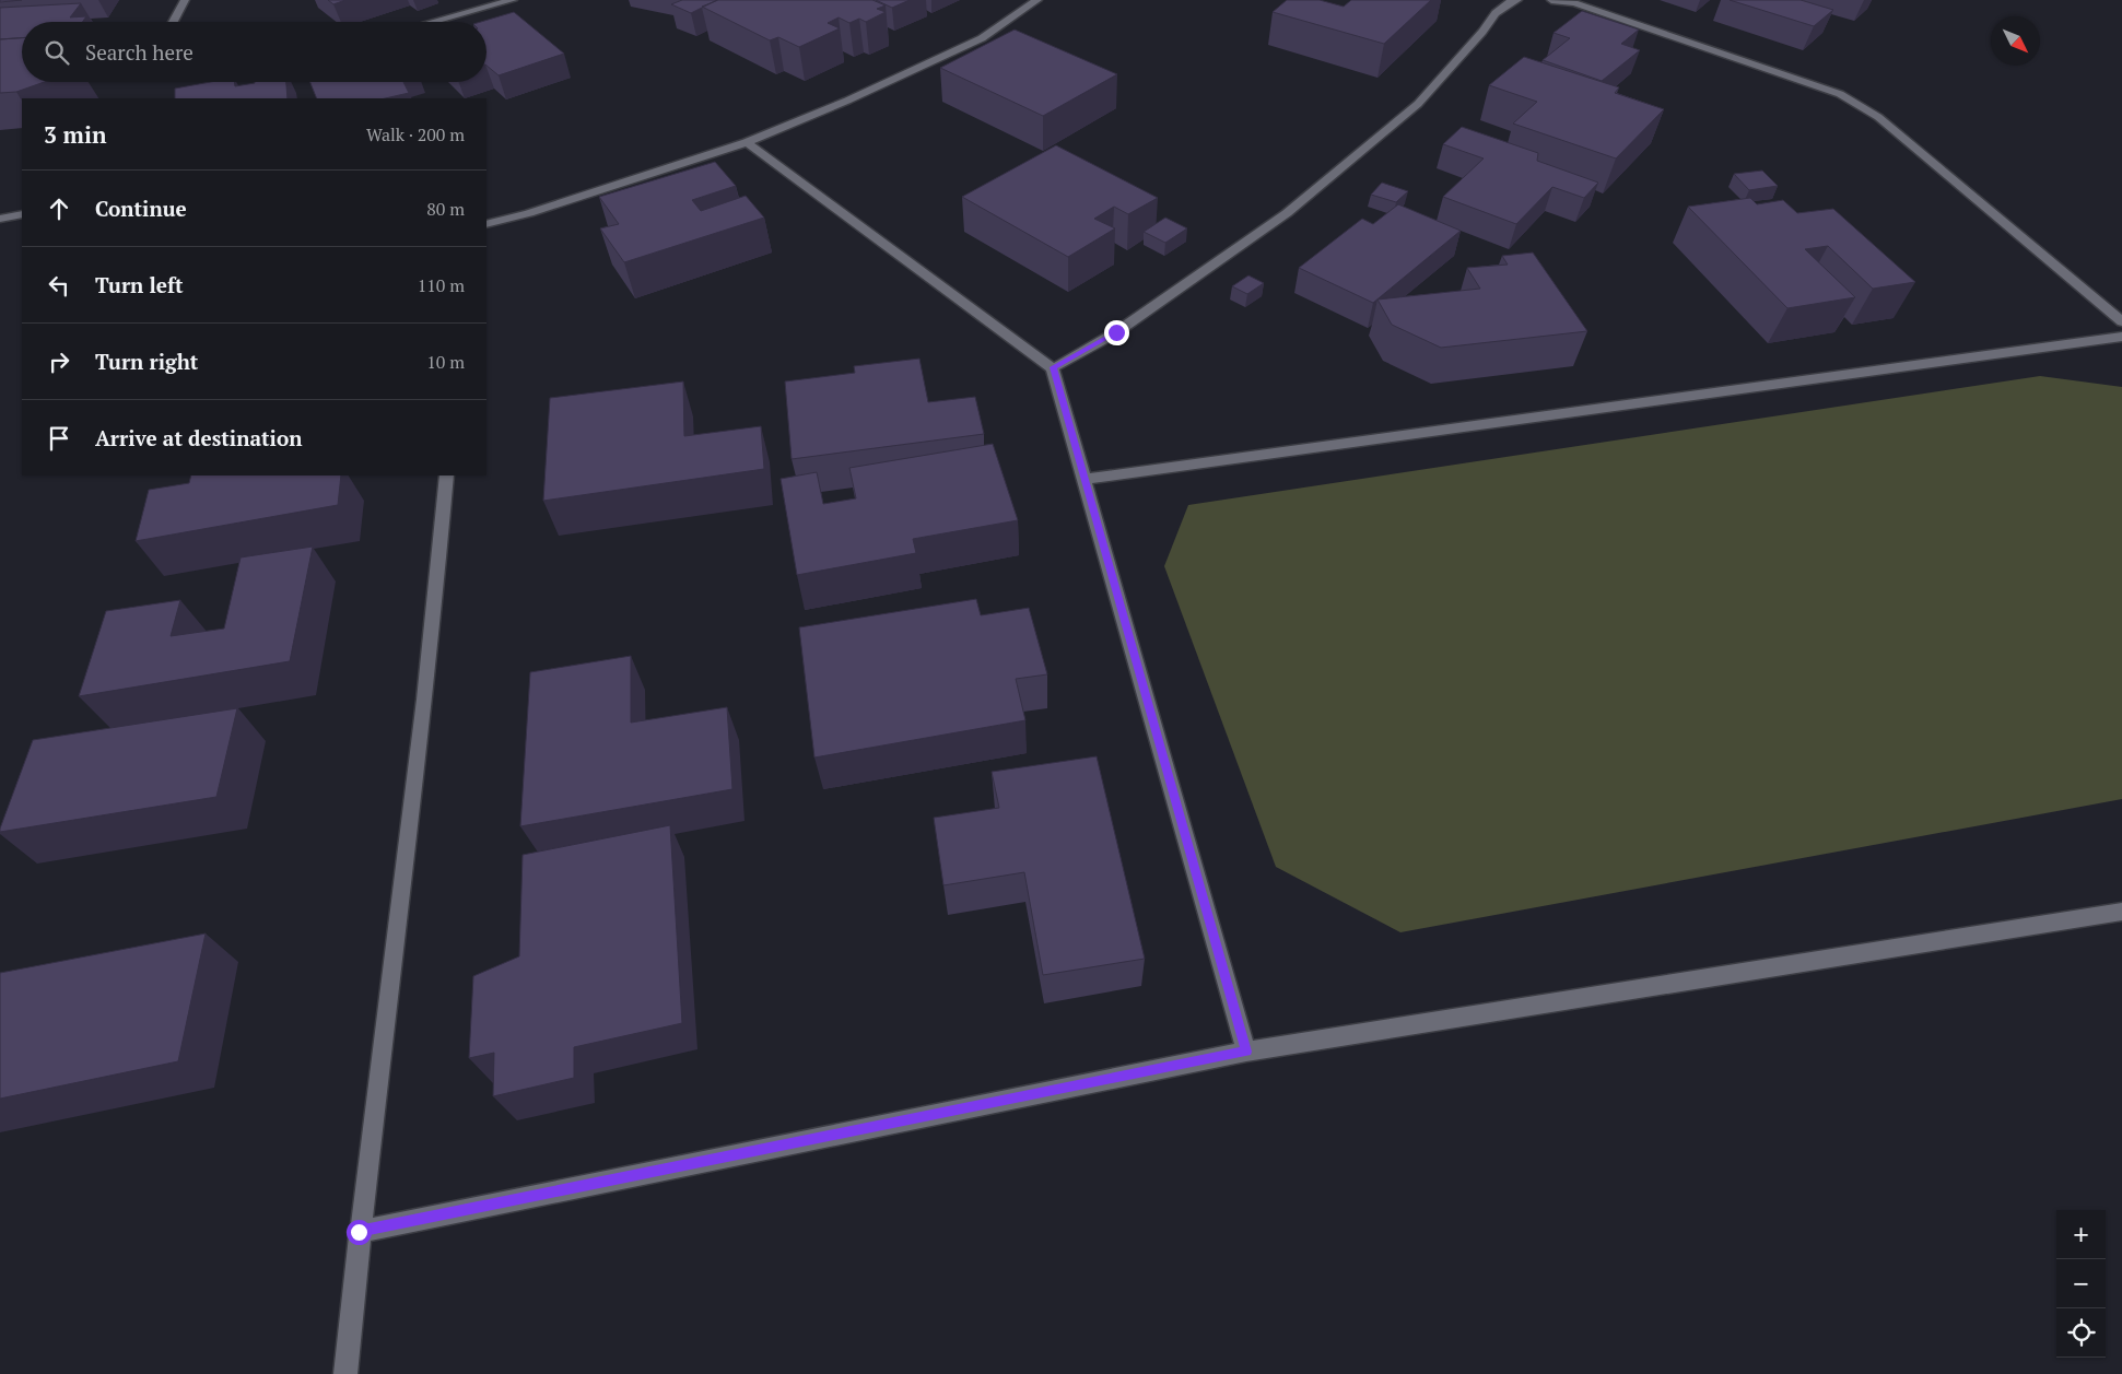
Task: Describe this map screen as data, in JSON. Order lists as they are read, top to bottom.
{
  "north": "bottom right",
  "page": {
    "search": "Search here",
    "heading": ["3 min", "Walk · 200 m"],
    "list": [
      ["Continue", "80 m"],
      ["Turn left", "110 m"],
      ["Turn right", "10 m"],
      "Arrive at destination"
    ],
    "map_buttons": ["+", "−"]
  }
}
